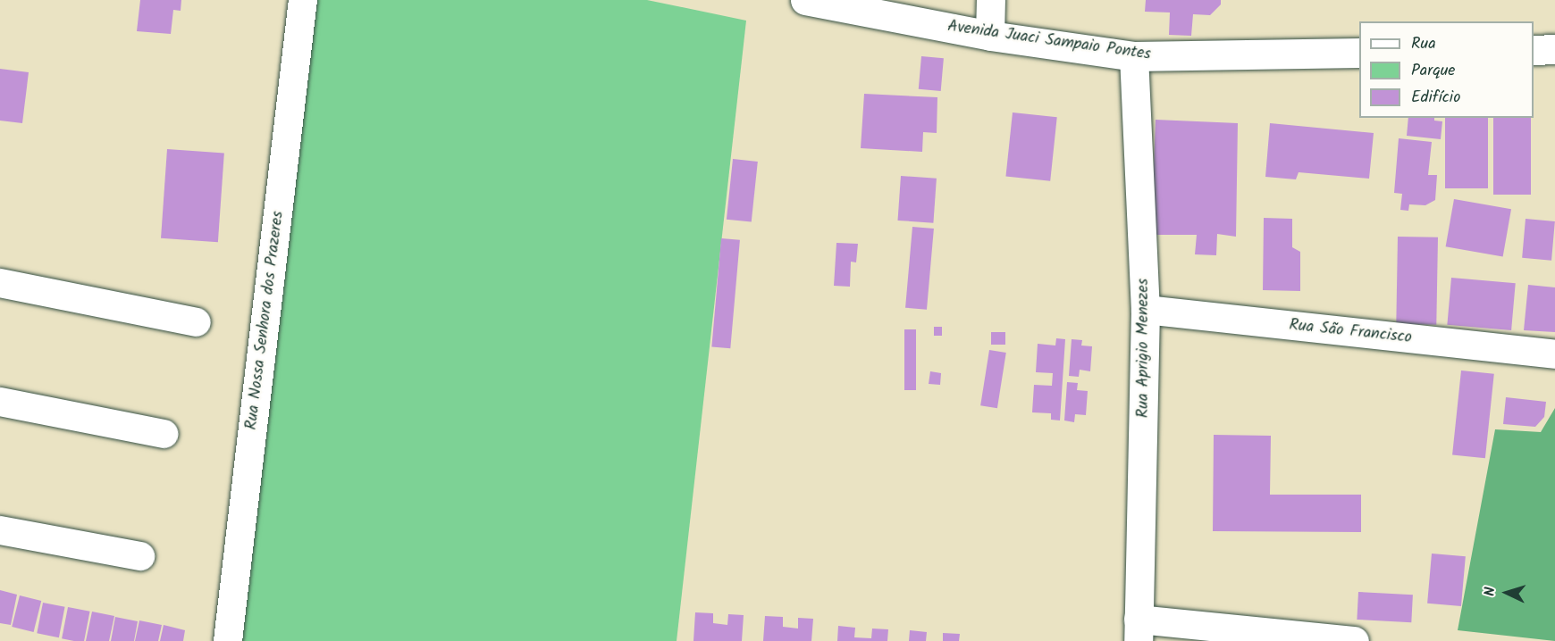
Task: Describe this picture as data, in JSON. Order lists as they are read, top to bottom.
{
  "streets": {
    "main road": ["Avenida Juaci Sampaio Pontes"],
    "street": ["Rua Nossa Senhora dos Prazeres", "Rua São Francisco", "Rua Aprigio Menezes"]
  },
  "crossings": [
    ["Avenida Juaci Sampaio Pontes", "Rua Aprigio Menezes"],
    ["Rua São Francisco", "Rua Aprigio Menezes"]
  ],
  "legend": ["Rua", "Parque", "Edifício"],
  "north": "left"
}
